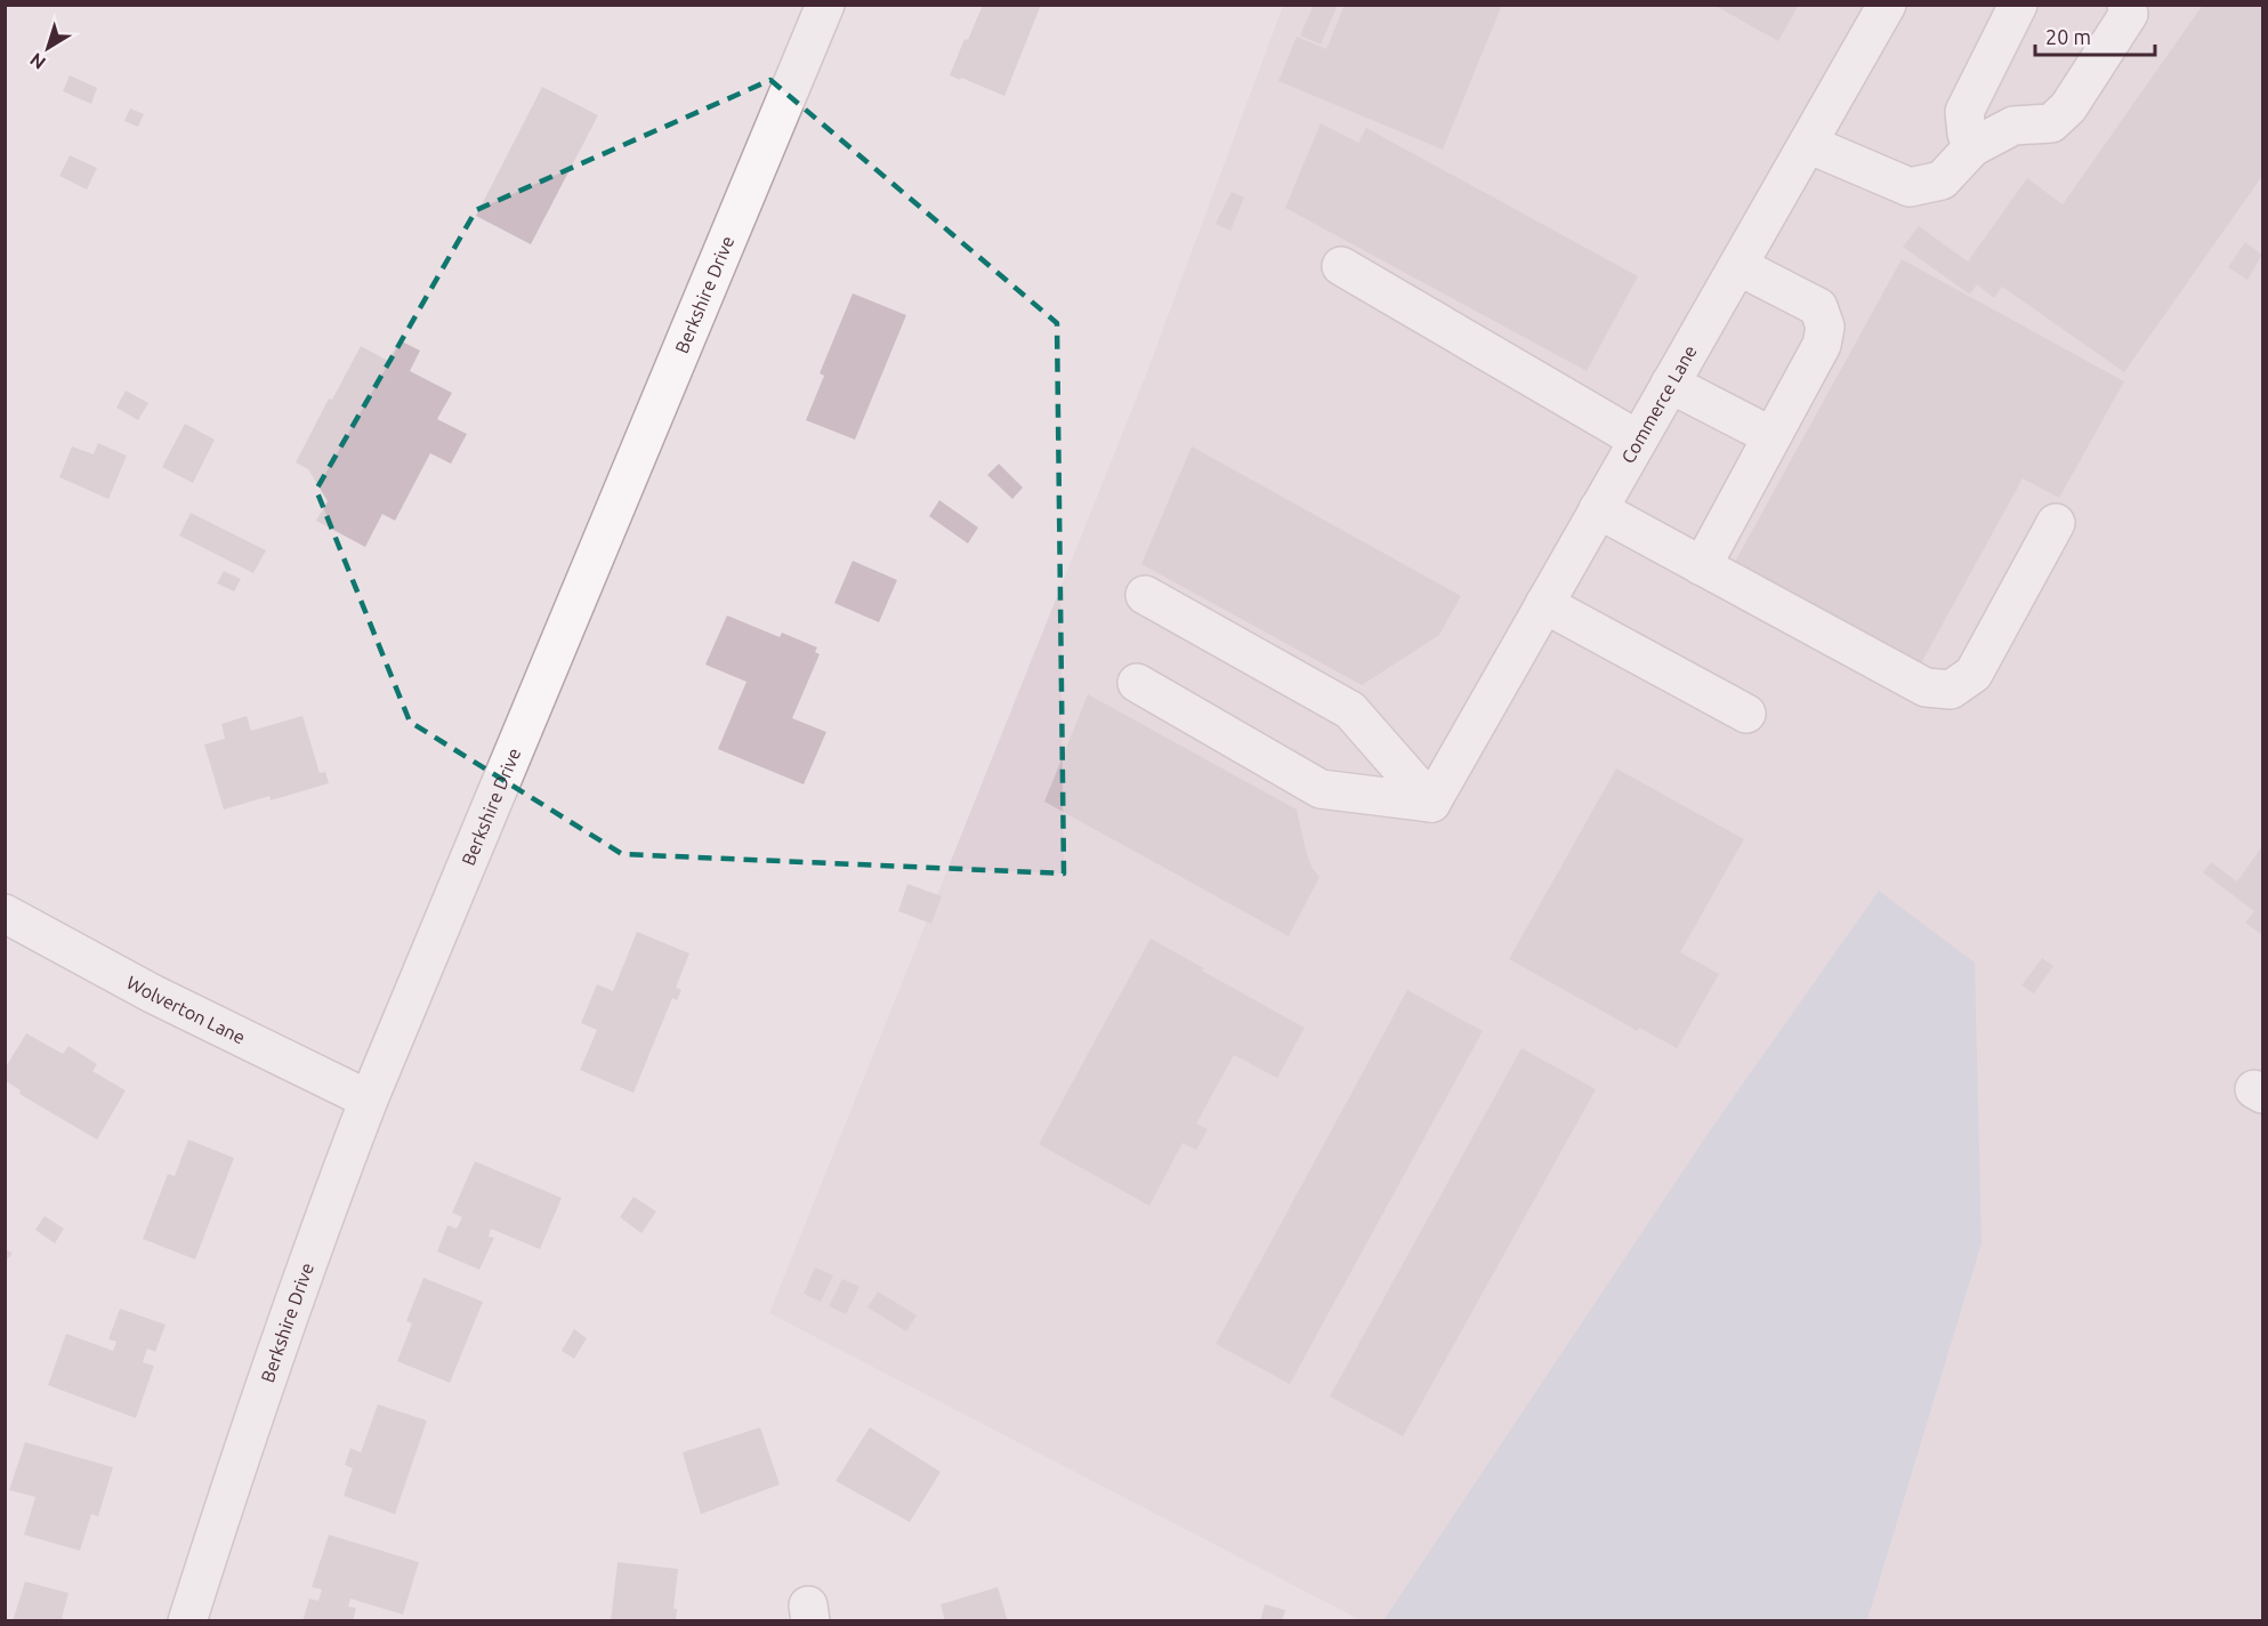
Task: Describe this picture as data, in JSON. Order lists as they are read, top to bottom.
{
  "streets": {
    "street": ["Berkshire Drive", "Commerce Lane", "Wolverton Lane"]
  },
  "crossings": [
    ["Berkshire Drive", "Wolverton Lane"]
  ],
  "scale_bar": "20 m",
  "north": "bottom left"
}
